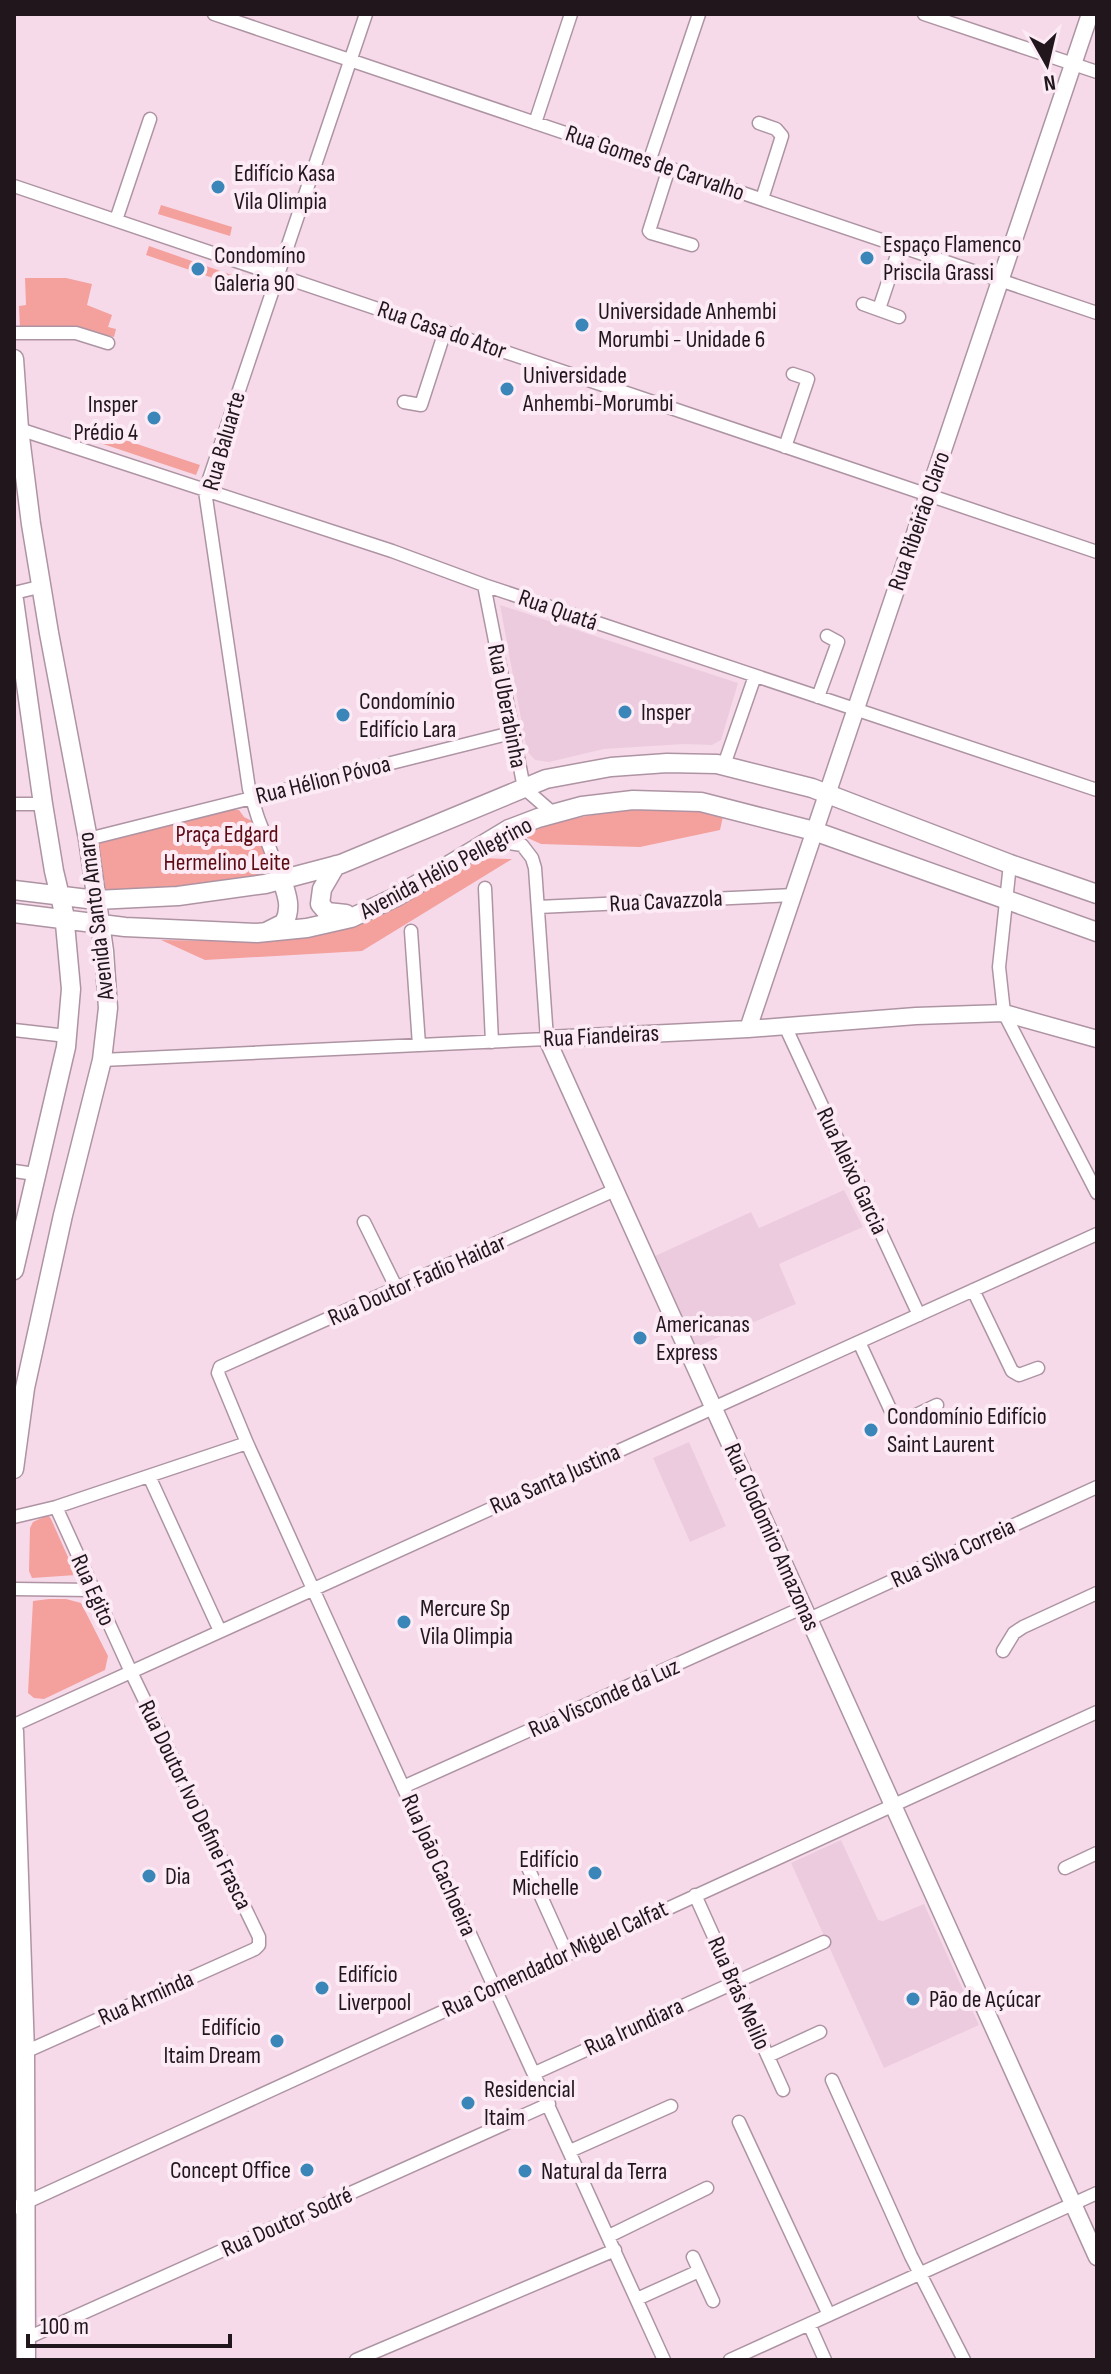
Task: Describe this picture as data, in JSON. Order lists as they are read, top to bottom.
{
  "streets": {
    "main road": ["Avenida Hélio Pellegrino", "Avenida Santo Amaro"],
    "street": [
      "Rua Gomes de Carvalho",
      "Rua Casa do Ator",
      "Rua Baluarte",
      "Rua Ribeirão Claro",
      "Rua Quatá",
      "Rua Uberabinha",
      "Rua Hélion Póvoa",
      "Rua Cavazzola",
      "Rua Fiandeiras",
      "Rua Aleixo Garcia",
      "Rua Doutor Fadio Haidar",
      "Rua Santa Justina",
      "Rua Clodomiro Amazonas",
      "Rua Silva Correia",
      "Rua Egito",
      "Rua Visconde da Luz",
      "Rua Doutor Ivo Define Frasca",
      "Rua João Cachoeira",
      "Rua Comendador Miguel Calfat",
      "Rua Brás Melilo",
      "Rua Arminda",
      "Rua Irundiara",
      "Rua Doutor Sodré"
    ]
  },
  "crossings": [
    ["Rua Gomes de Carvalho", "Rua Baluarte"],
    ["Rua Gomes de Carvalho", "Rua Ribeirão Claro"],
    ["Rua Casa do Ator", "Rua Baluarte"],
    ["Rua Casa do Ator", "Rua Ribeirão Claro"],
    ["Rua Baluarte", "Rua Quatá"],
    ["Rua Baluarte", "Rua Hélion Póvoa"],
    ["Rua Baluarte", "Avenida Hélio Pellegrino"],
    ["Rua Ribeirão Claro", "Rua Quatá"],
    ["Rua Ribeirão Claro", "Avenida Hélio Pellegrino"],
    ["Rua Ribeirão Claro", "Rua Cavazzola"],
    ["Rua Ribeirão Claro", "Rua Fiandeiras"],
    ["Rua Quatá", "Rua Uberabinha"],
    ["Rua Quatá", "Avenida Santo Amaro"],
    ["Rua Uberabinha", "Rua Hélion Póvoa"],
    ["Rua Uberabinha", "Avenida Hélio Pellegrino"],
    ["Rua Hélion Póvoa", "Avenida Santo Amaro"],
    ["Avenida Hélio Pellegrino", "Avenida Santo Amaro"],
    ["Avenida Hélio Pellegrino", "Rua Clodomiro Amazonas"],
    ["Rua Cavazzola", "Rua Clodomiro Amazonas"],
    ["Avenida Santo Amaro", "Rua Fiandeiras"],
    ["Rua Fiandeiras", "Rua Aleixo Garcia"],
    ["Rua Fiandeiras", "Rua Clodomiro Amazonas"],
    ["Rua Aleixo Garcia", "Rua Santa Justina"],
    ["Rua Doutor Fadio Haidar", "Rua Clodomiro Amazonas"],
    ["Rua Doutor Fadio Haidar", "Rua João Cachoeira"],
    ["Rua Santa Justina", "Rua Clodomiro Amazonas"],
    ["Rua Santa Justina", "Rua Egito"],
    ["Rua Santa Justina", "Rua Doutor Ivo Define Frasca"],
    ["Rua Santa Justina", "Rua João Cachoeira"],
    ["Rua Clodomiro Amazonas", "Rua Silva Correia"],
    ["Rua Clodomiro Amazonas", "Rua Visconde da Luz"],
    ["Rua Clodomiro Amazonas", "Rua Comendador Miguel Calfat"],
    ["Rua Silva Correia", "Rua Visconde da Luz"],
    ["Rua Egito", "Rua Doutor Ivo Define Frasca"],
    ["Rua Visconde da Luz", "Rua João Cachoeira"],
    ["Rua Doutor Ivo Define Frasca", "Rua Arminda"],
    ["Rua João Cachoeira", "Rua Comendador Miguel Calfat"],
    ["Rua João Cachoeira", "Rua Irundiara"],
    ["Rua João Cachoeira", "Rua Doutor Sodré"],
    ["Rua Comendador Miguel Calfat", "Rua Brás Melilo"],
    ["Rua Brás Melilo", "Rua Irundiara"]
  ],
  "parks": ["Praça Edgard Hermelino Leite"],
  "places": [
    "Edifício Kasa Vila Olimpia",
    "Espaço Flamenco Priscila Grassi",
    "Condomíno Galeria 90",
    "Universidade Anhembi Morumbi - Unidade 6",
    "Universidade Anhembi-Morumbi",
    "Insper Prédio 4",
    "Insper",
    "Condomínio Edifício Lara",
    "Americanas Express",
    "Condomínio Edifício Saint Laurent",
    "Mercure Sp Vila Olimpia",
    "Edifício Michelle",
    "Dia",
    "Edifício Liverpool",
    "Pão de Açúcar",
    "Edifício Itaim Dream",
    "Residencial Itaim",
    "Concept Office",
    "Natural da Terra"
  ],
  "scale_bar": "100 m",
  "north": "bottom"
}
